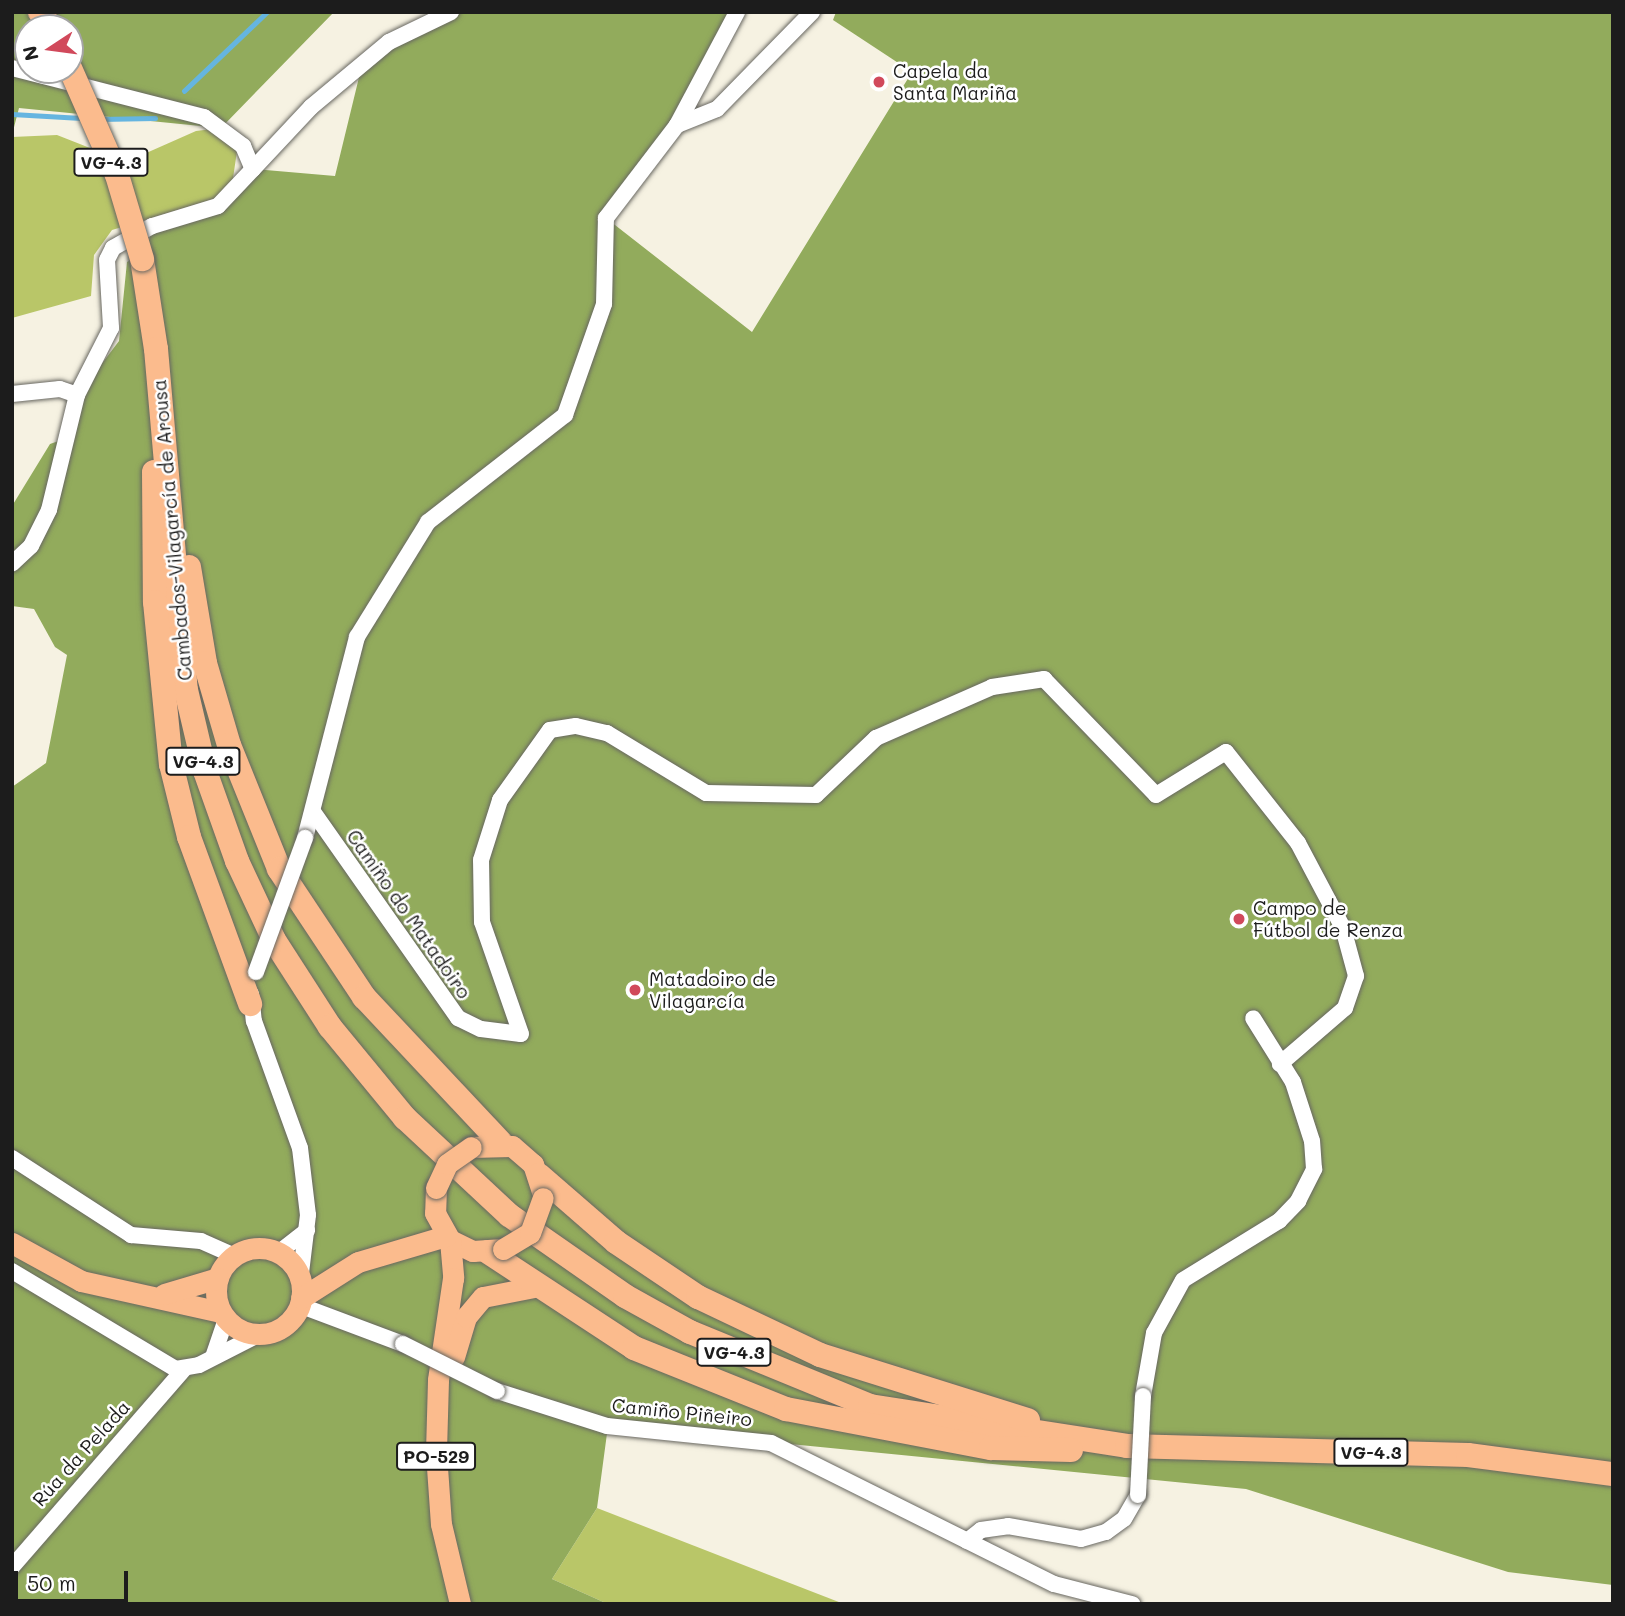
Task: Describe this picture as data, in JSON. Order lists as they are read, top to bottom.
{
  "streets": {
    "highway": ["VG-4.3", "Cambados-Vilagarcía de Arousa"],
    "main road": ["PO-529"],
    "street": ["Camiño do Matadoiro", "Camiño Piñeiro", "Rúa da Pelada"]
  },
  "places": ["Capela da Santa Mariña", "Campo de Fútbol de Renza", "Matadoiro de Vilagarcía"],
  "scale_bar": "50 m",
  "north": "left"
}
